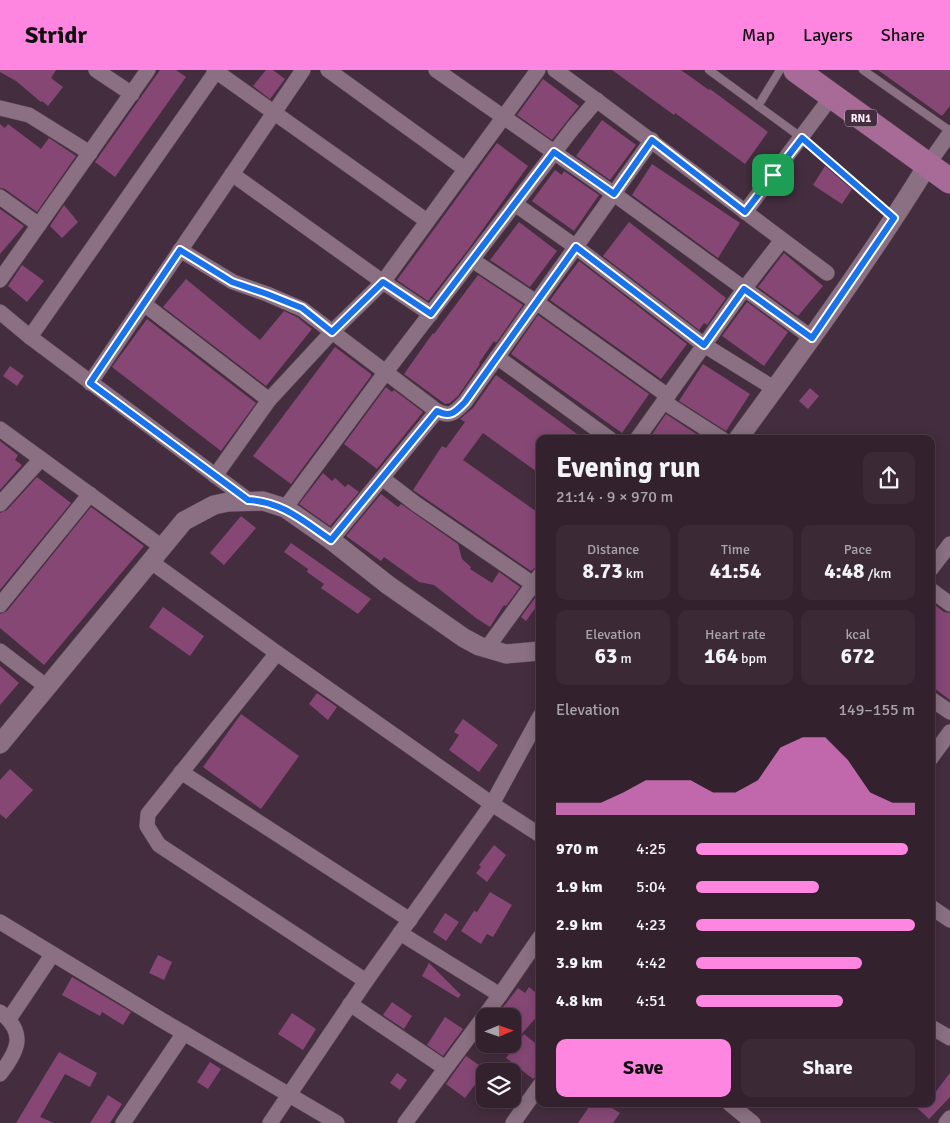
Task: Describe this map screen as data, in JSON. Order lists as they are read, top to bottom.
{
  "streets": {
    "highway": ["RN1"]
  },
  "north": "right",
  "page": {
    "header": "Stridr",
    "nav": ["Map", "Layers", "Share"],
    "heading": ["Evening run", "21:14 · 9 × 970 m"],
    "stats": [
      ["Distance", "8.73 km"],
      ["Time", "41:54"],
      ["Pace", "4:48 /km"],
      ["Elevation", "63 m"],
      ["Heart rate", "164 bpm"],
      ["kcal", "672"]
    ],
    "chart": ["Elevation", "149–155 m"],
    "list": [
      {
        "name": "970 m",
        "note": "4:25"
      },
      {
        "name": "1.9 km",
        "note": "5:04"
      },
      {
        "name": "2.9 km",
        "note": "4:23"
      },
      {
        "name": "3.9 km",
        "note": "4:42"
      },
      {
        "name": "4.8 km",
        "note": "4:51"
      }
    ],
    "buttons": ["Save", "Share"]
  }
}
